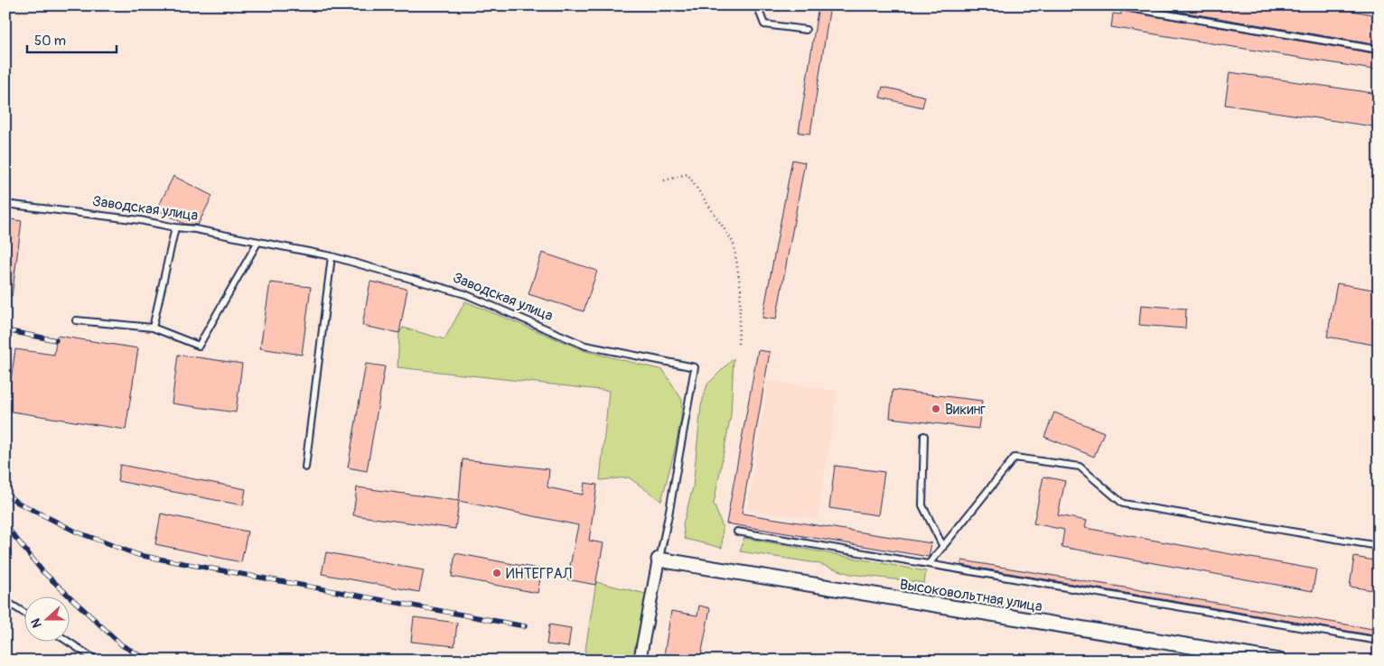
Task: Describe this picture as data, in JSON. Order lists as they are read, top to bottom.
{
  "streets": {
    "street": ["Заводская улица", "Высоковольтная улица"]
  },
  "crossings": [
    ["Заводская улица", "Высоковольтная улица"]
  ],
  "places": ["Викинг", "ИНТЕГРАЛ"],
  "scale_bar": "50 m",
  "north": "left"
}
